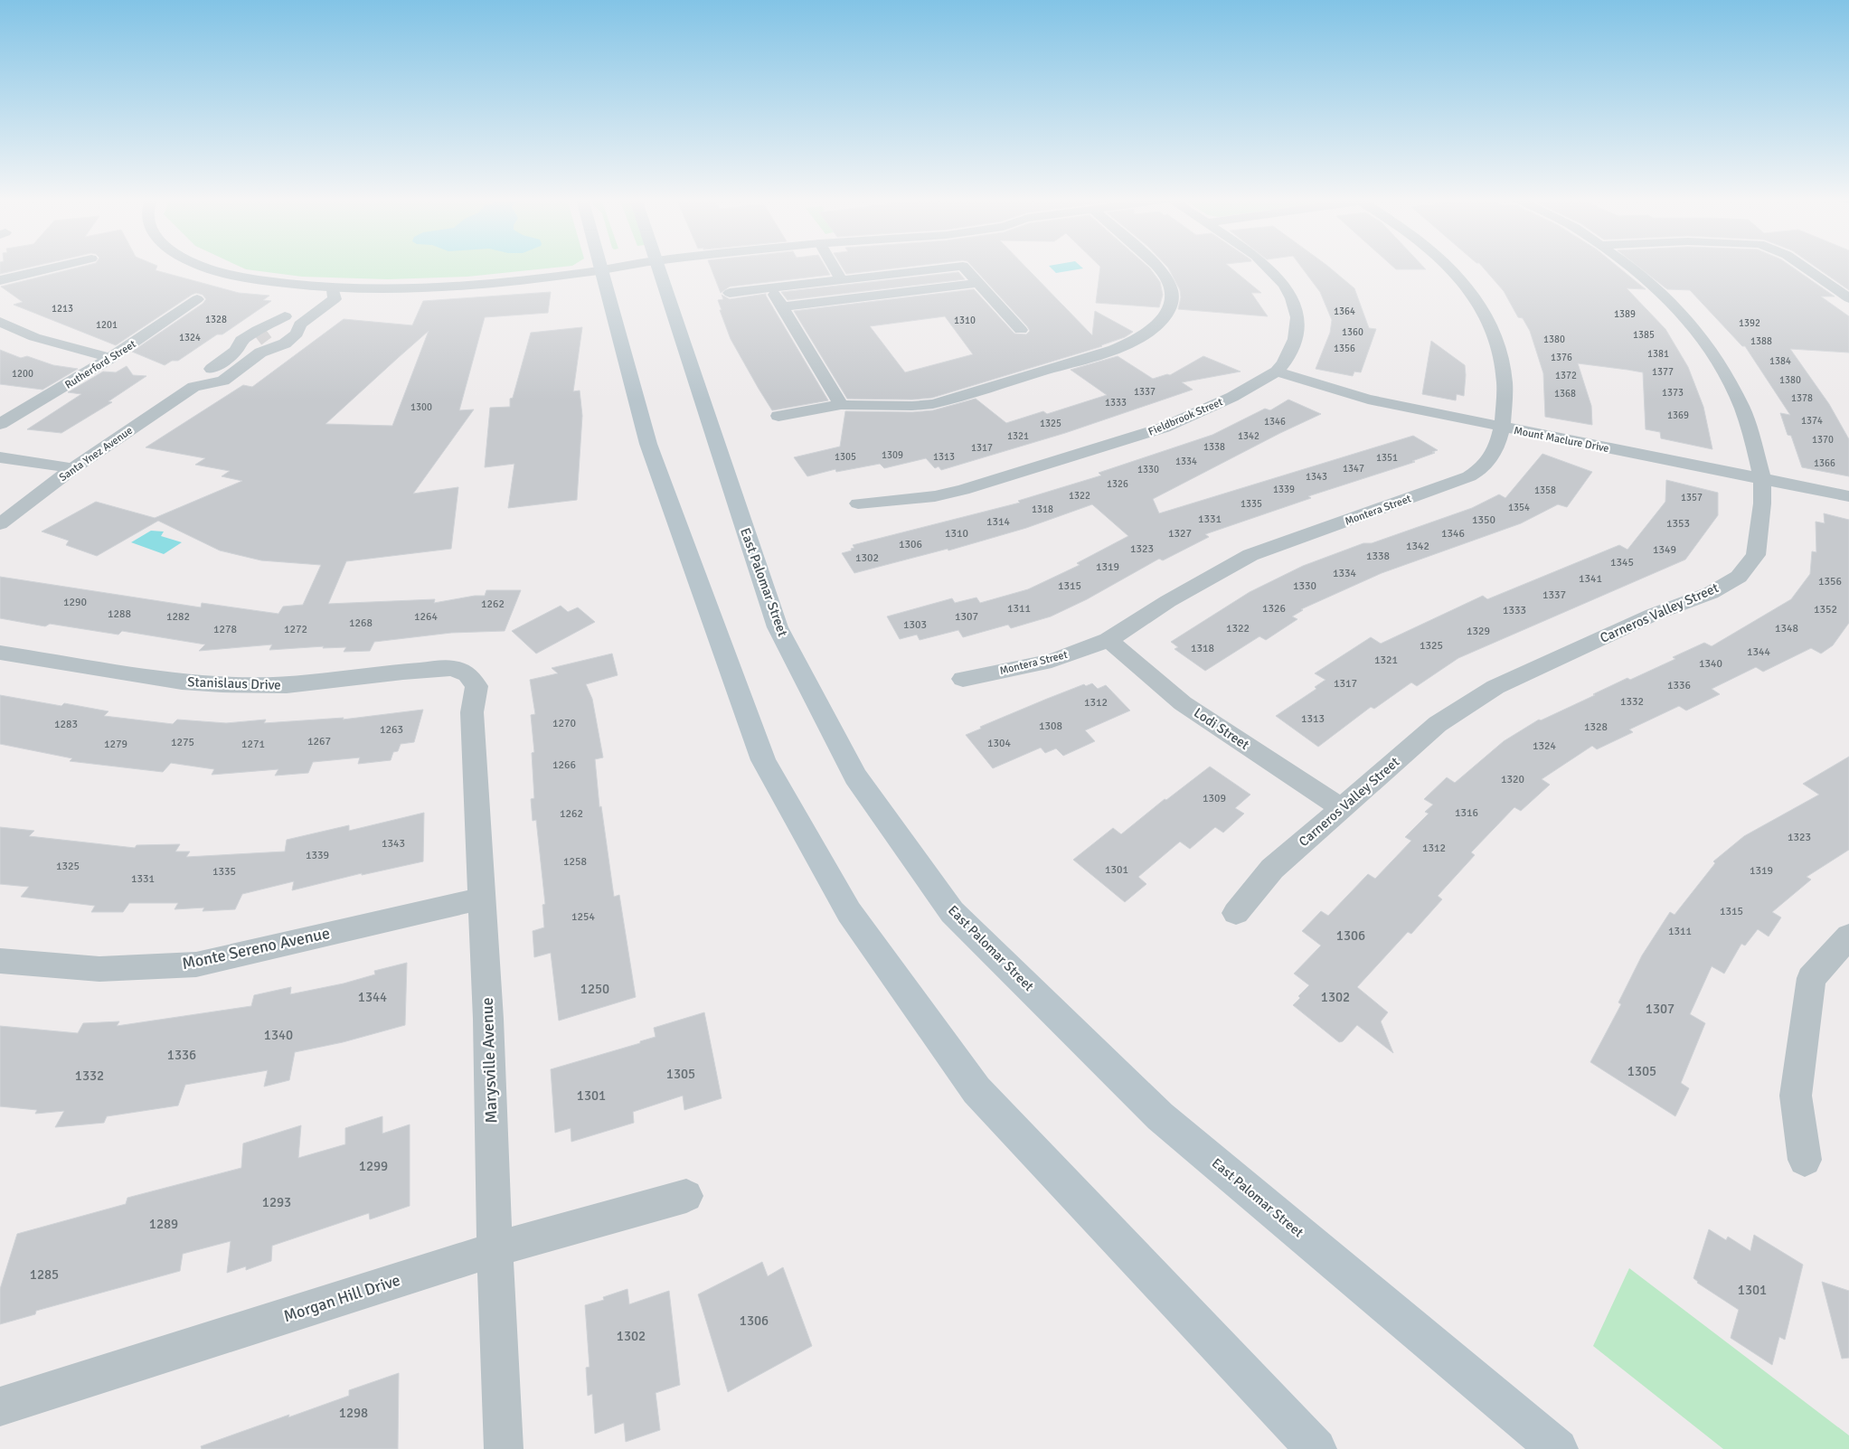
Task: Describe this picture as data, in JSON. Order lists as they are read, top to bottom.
{
  "streets": {
    "main road": ["East Palomar Street"],
    "street": [
      "Rutherford Street",
      "Fieldbrook Street",
      "Mount Maclure Drive",
      "Santa Ynez Avenue",
      "Montera Street",
      "Carneros Valley Street",
      "Stanislaus Drive",
      "Lodi Street",
      "Monte Sereno Avenue",
      "Marysville Avenue",
      "Morgan Hill Drive"
    ]
  },
  "crossings": [
    ["Fieldbrook Street", "Mount Maclure Drive"],
    ["Mount Maclure Drive", "Montera Street"],
    ["Mount Maclure Drive", "Carneros Valley Street"],
    ["Montera Street", "Lodi Street"],
    ["Carneros Valley Street", "Lodi Street"],
    ["Stanislaus Drive", "Marysville Avenue"],
    ["Monte Sereno Avenue", "Marysville Avenue"],
    ["Marysville Avenue", "Morgan Hill Drive"]
  ],
  "house_numbers": [
    "1213",
    "1364",
    "1389",
    "1328",
    "1310",
    "1392",
    "1201",
    "1360",
    "1385",
    "1324",
    "1380",
    "1388",
    "1356",
    "1381",
    "1376",
    "1384",
    "1377",
    "1200",
    "1372",
    "1380",
    "1337",
    "1373",
    "1368",
    "1378",
    "1333",
    "1300",
    "1369",
    "1374",
    "1346",
    "1325",
    "1321",
    "1342",
    "1370",
    "1338",
    "1317",
    "1309",
    "1305",
    "1313",
    "1351",
    "1334",
    "1366",
    "1347",
    "1330",
    "1343",
    "1326",
    "1339",
    "1358",
    "1322",
    "1357",
    "1335",
    "1354",
    "1318",
    "1331",
    "1350",
    "1314",
    "1353",
    "1310",
    "1327",
    "1346",
    "1306",
    "1342",
    "1323",
    "1349",
    "1338",
    "1302",
    "1345",
    "1319",
    "1334",
    "1341",
    "1356",
    "1315",
    "1330",
    "1337",
    "1290",
    "1262",
    "1311",
    "1326",
    "1352",
    "1333",
    "1288",
    "1282",
    "1264",
    "1307",
    "1268",
    "1303",
    "1322",
    "1348",
    "1278",
    "1272",
    "1329",
    "1325",
    "1318",
    "1344",
    "1321",
    "1340",
    "1317",
    "1336",
    "1332",
    "1312",
    "1313",
    "1270",
    "1283",
    "1308",
    "1328",
    "1263",
    "1267",
    "1275",
    "1304",
    "1279",
    "1271",
    "1324",
    "1266",
    "1320",
    "1309",
    "1316",
    "1262",
    "1323",
    "1343",
    "1312",
    "1339",
    "1258",
    "1325",
    "1301",
    "1319",
    "1335",
    "1331",
    "1315",
    "1254",
    "1311",
    "1306",
    "1250",
    "1344",
    "1302",
    "1307",
    "1340",
    "1336",
    "1305",
    "1305",
    "1332",
    "1301",
    "1299",
    "1293",
    "1289",
    "1285",
    "1301",
    "1306",
    "1302",
    "1298"
  ]
}
